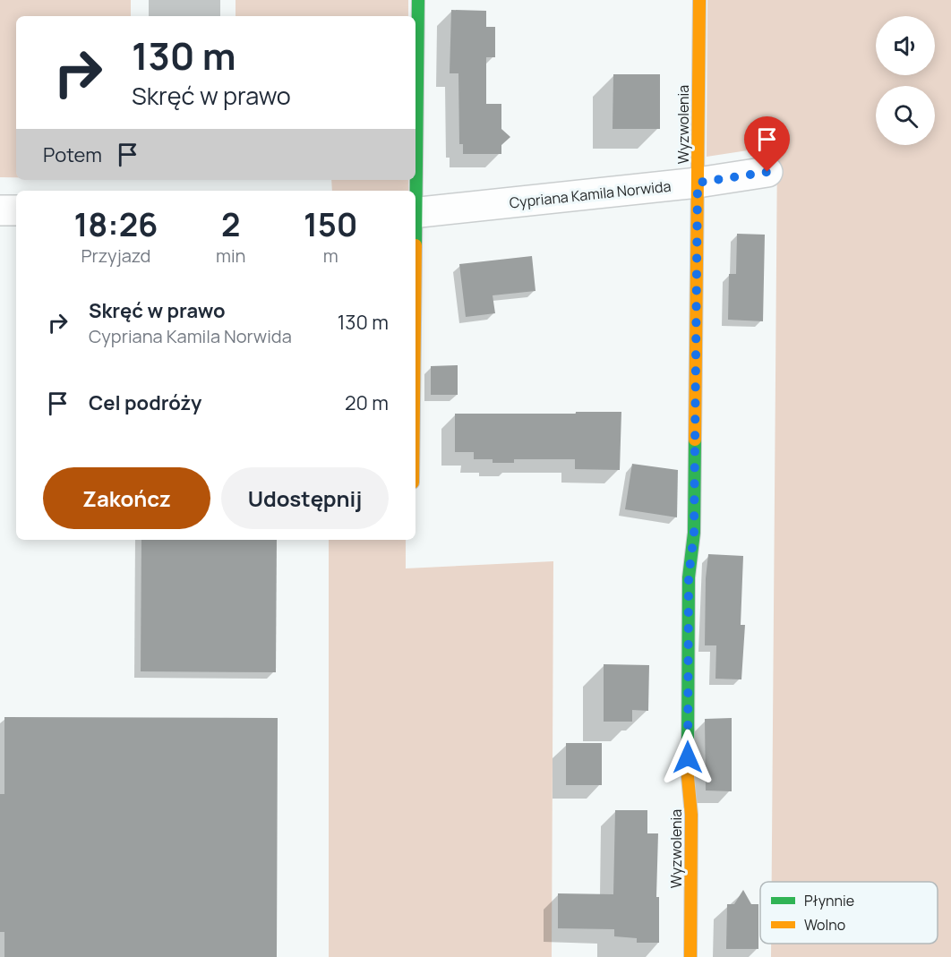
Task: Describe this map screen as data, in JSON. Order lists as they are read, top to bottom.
{
  "streets": {
    "street": ["Wyzwolenia", "Cypriana Kamila Norwida"]
  },
  "crossings": [
    ["Wyzwolenia", "Cypriana Kamila Norwida"]
  ],
  "legend": ["Płynnie", "Wolno"],
  "page": {
    "turn": ["130 m", "Skręć w prawo"],
    "then": "Potem",
    "eta": [
      "18:26",
      "Przyjazd",
      "2",
      "min",
      "150",
      "m"
    ],
    "list": [
      {
        "name": "Skręć w prawo",
        "note": "Cypriana Kamila Norwida",
        "value": "130 m"
      },
      {
        "name": "Cel podróży",
        "value": "20 m"
      }
    ],
    "buttons": ["Zakończ", "Udostępnij"]
  }
}
